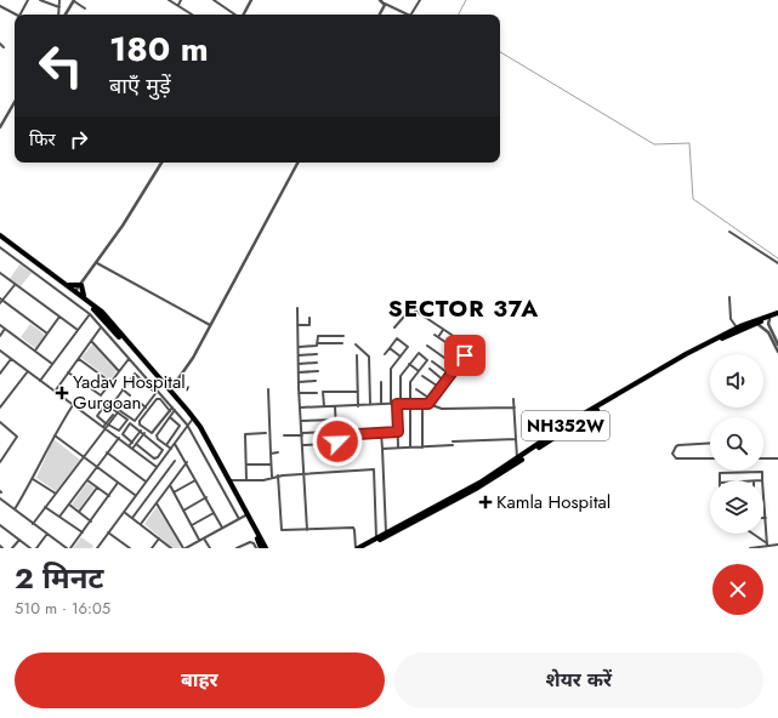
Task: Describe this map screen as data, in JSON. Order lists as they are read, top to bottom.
{
  "streets": {
    "highway": ["NH352W"]
  },
  "districts": ["SECTOR 37A"],
  "places": {
    "health": ["Yadav Hospital, Gurgoan", "Kamla Hospital"]
  },
  "page": {
    "turn": ["180 m", "बाएँ मुड़ें"],
    "then": "फिर",
    "heading": ["2 मिनट", "510 m · 16:05"],
    "buttons": ["बाहर", "शेयर करें"]
  }
}
